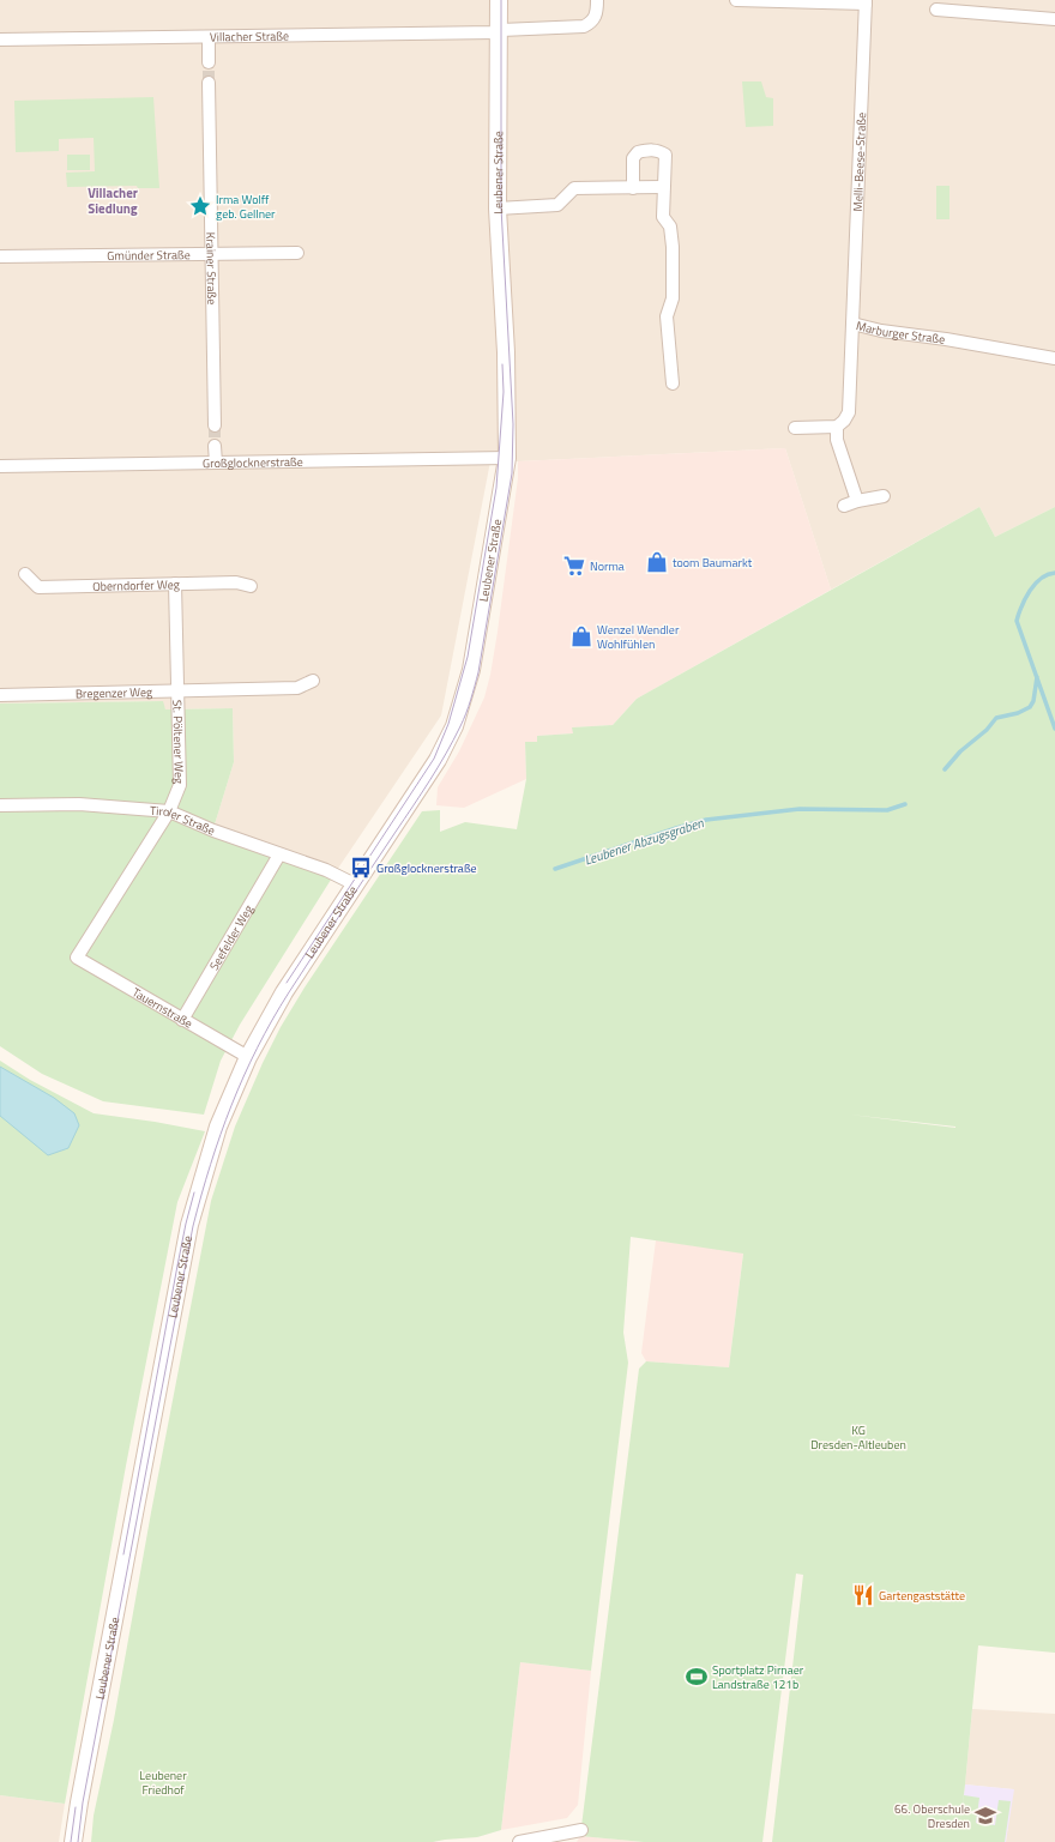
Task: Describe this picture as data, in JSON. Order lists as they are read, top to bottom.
{
  "streets": {
    "street": [
      "Villacher Straße",
      "Melli-Beese-Straße",
      "Leubener Straße",
      "Gmünder Straße",
      "Krainer Straße",
      "Marburger Straße",
      "Großglocknerstraße",
      "Oberndorfer Weg",
      "Bregenzer Weg",
      "St. Pöltener Weg",
      "Tiroler Straße",
      "Seefelder Weg",
      "Tauernstraße"
    ]
  },
  "crossings": [
    ["Villacher Straße", "Leubener Straße"],
    ["Melli-Beese-Straße", "Marburger Straße"],
    ["Leubener Straße", "Großglocknerstraße"],
    ["Leubener Straße", "Tiroler Straße"],
    ["Leubener Straße", "Tauernstraße"],
    ["Gmünder Straße", "Krainer Straße"],
    ["Oberndorfer Weg", "St. Pöltener Weg"],
    ["Bregenzer Weg", "St. Pöltener Weg"],
    ["St. Pöltener Weg", "Tiroler Straße"],
    ["St. Pöltener Weg", "Tauernstraße"],
    ["Tiroler Straße", "Seefelder Weg"],
    ["Seefelder Weg", "Tauernstraße"]
  ],
  "districts": ["Villacher Siedlung"],
  "water": ["Leubener Abzugsgraben"],
  "parks": ["KG Dresden-Altleuben", "Leubener Friedhof"],
  "places": {
    "place": ["Irma Wolff geb. Gellner"],
    "shop": ["toom Baumarkt", "Wenzel Wendler Wohlfühlen"],
    "supermarket": ["Norma"],
    "bus stop": ["Großglocknerstraße"],
    "restaurant": ["Gartengaststätte"],
    "sports": ["Sportplatz Pirnaer Landstraße 121b"],
    "school or university": ["66. Oberschule Dresden"]
  }
}
